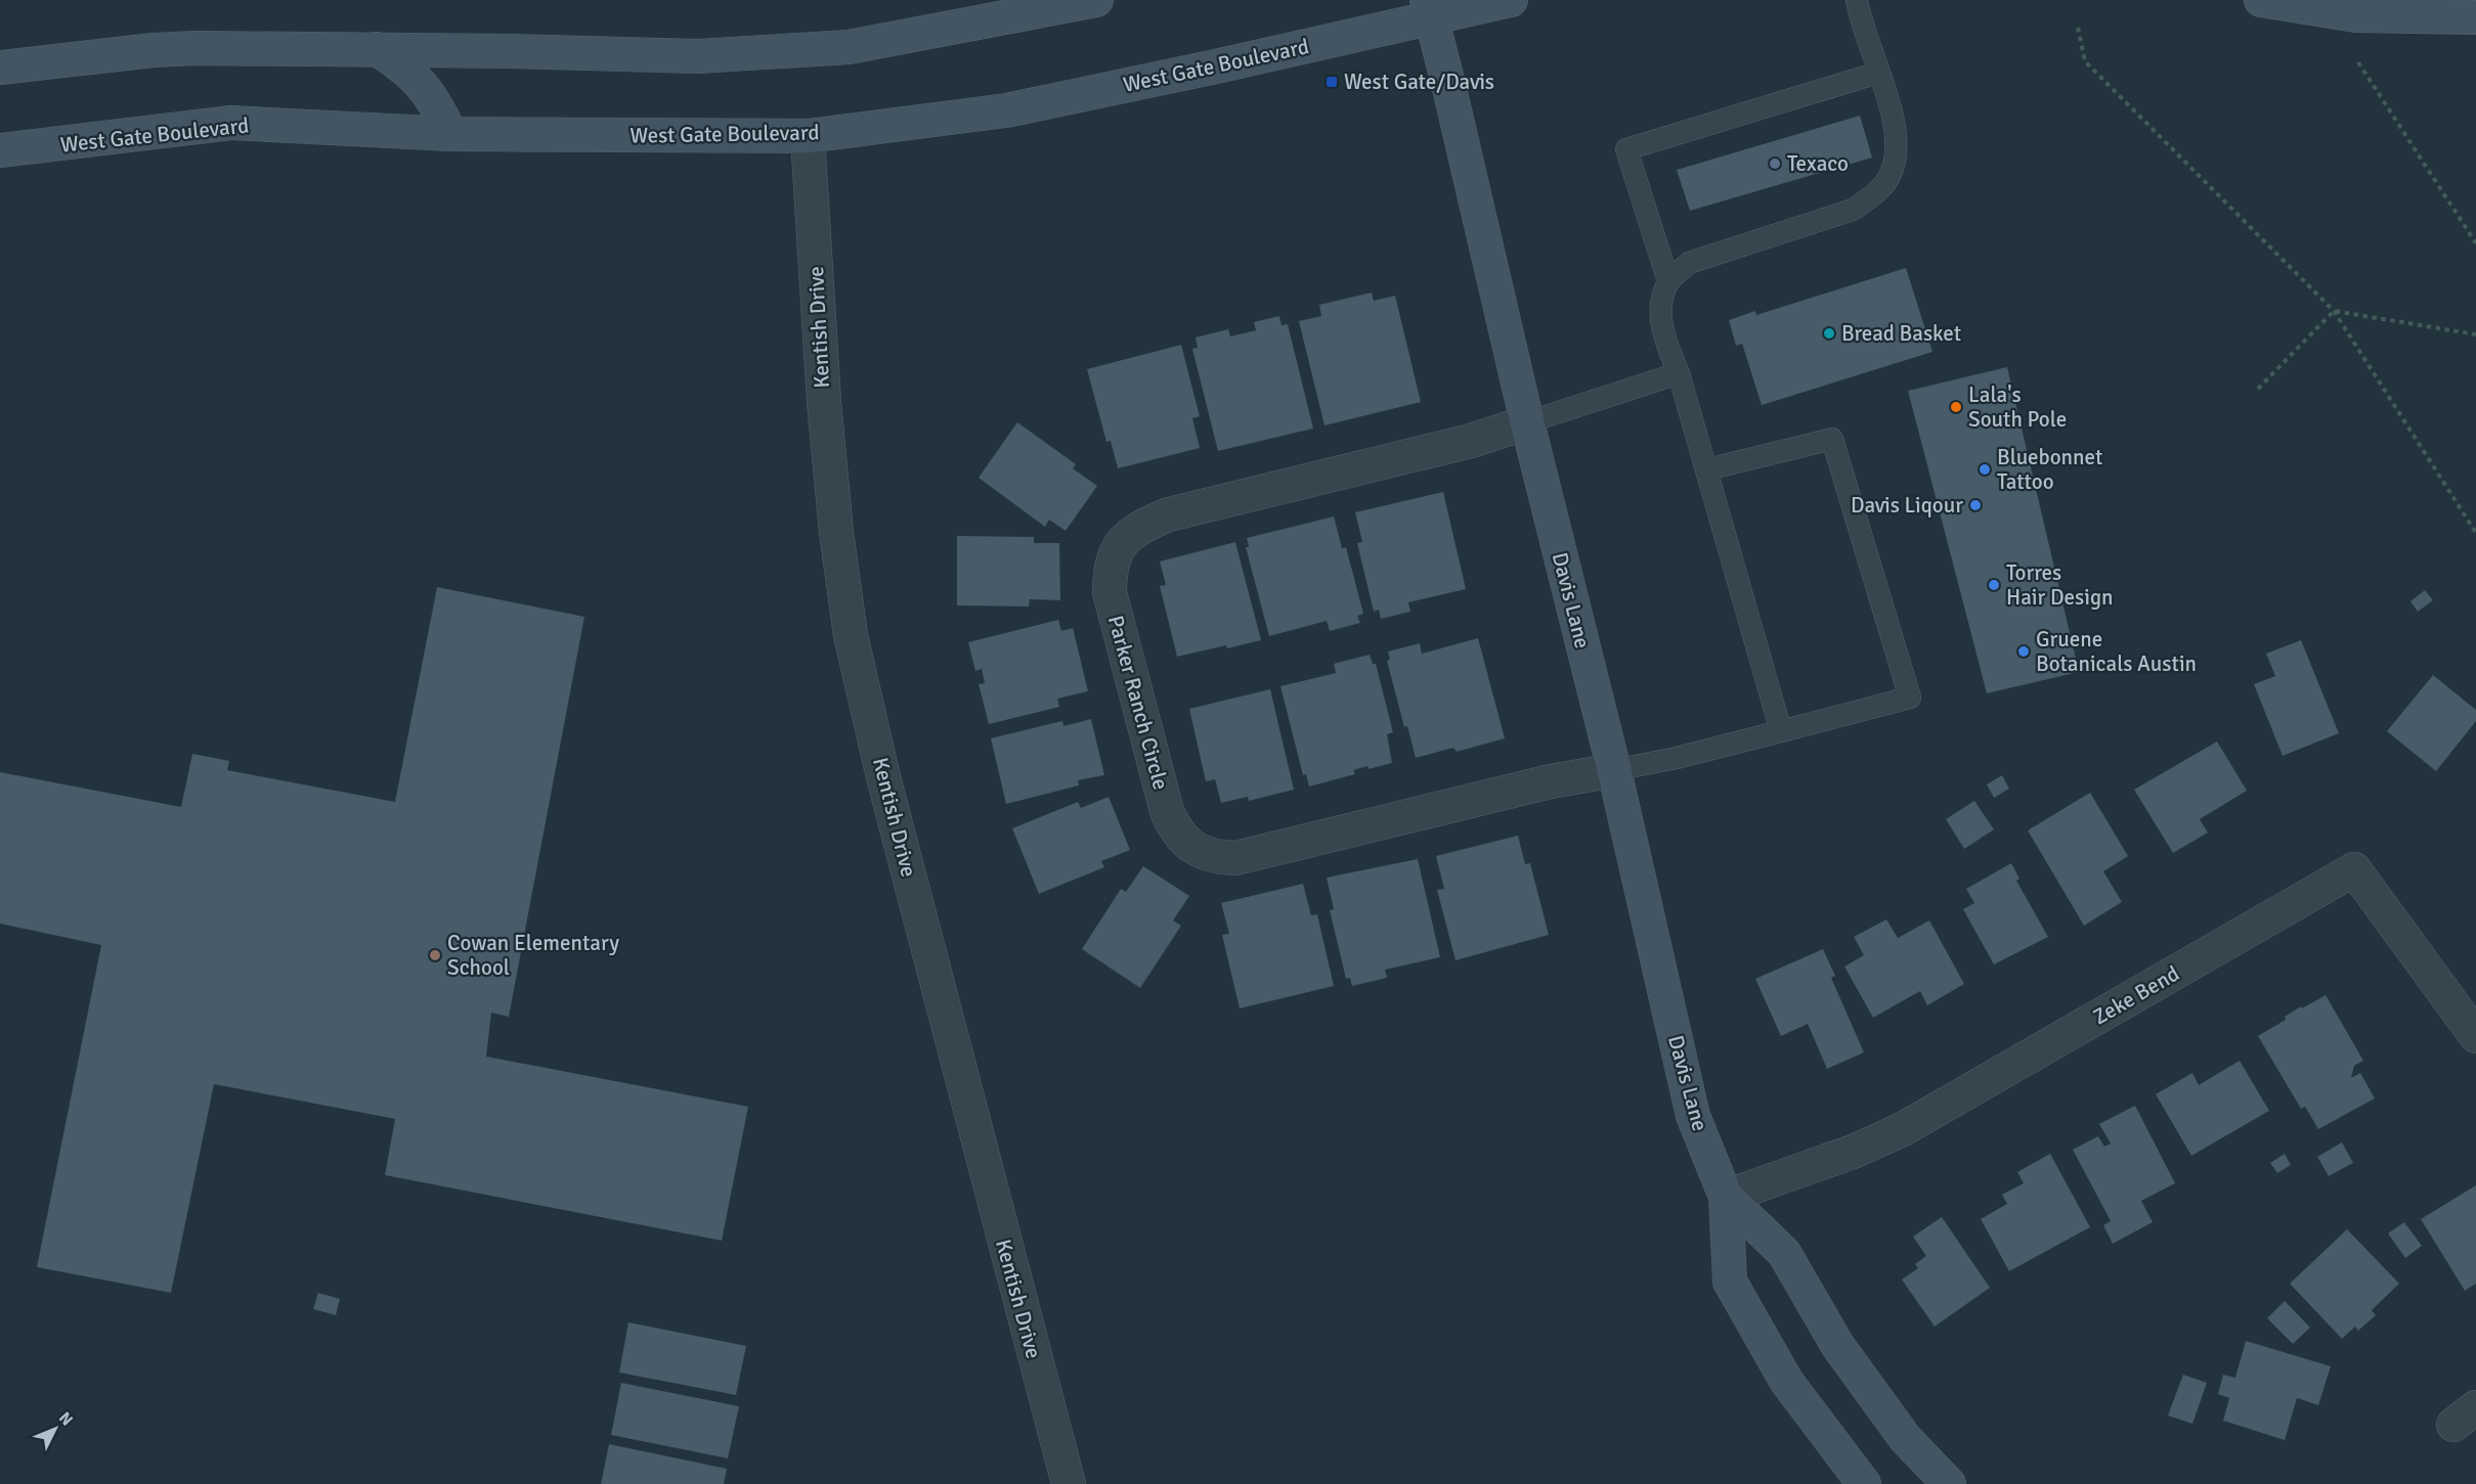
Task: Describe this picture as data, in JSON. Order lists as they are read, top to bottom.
{
  "streets": {
    "main road": ["West Gate Boulevard", "Davis Lane"],
    "street": ["Kentish Drive", "Parker Ranch Circle", "Zeke Bend"]
  },
  "crossings": [
    ["West Gate Boulevard", "Kentish Drive"],
    ["West Gate Boulevard", "Davis Lane"],
    ["Davis Lane", "Parker Ranch Circle"],
    ["Davis Lane", "Zeke Bend"]
  ],
  "places": {
    "transit": ["West Gate/Davis"],
    "other": [
      "Texaco",
      "Bread Basket",
      "Lala's South Pole",
      "Bluebonnet Tattoo",
      "Davis Liqour",
      "Torres Hair Design",
      "Gruene Botanicals Austin",
      "Cowan Elementary School"
    ]
  },
  "north": "top right"
}
